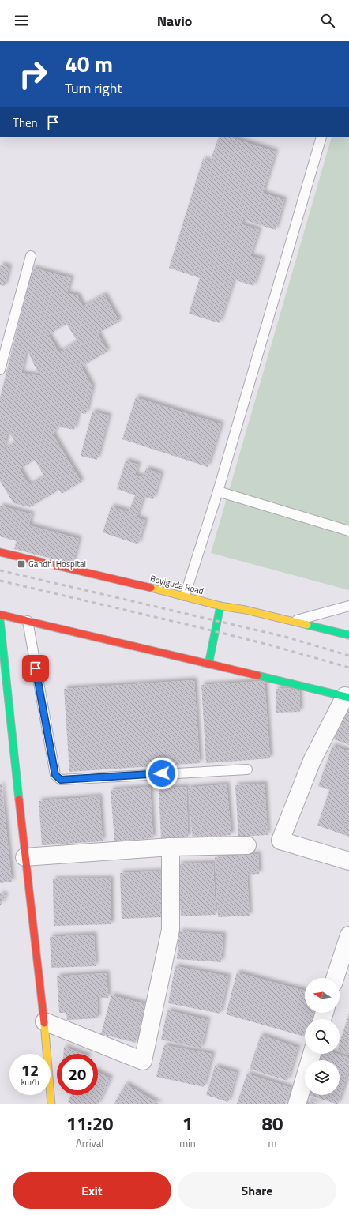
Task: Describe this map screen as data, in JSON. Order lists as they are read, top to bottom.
{
  "streets": {
    "main road": ["Boyiguda Road"]
  },
  "places": {
    "transit": ["Gandhi Hospital"]
  },
  "north": "left",
  "page": {
    "header": "Navio",
    "turn": ["40 m", "Turn right"],
    "then": "Then",
    "speed": "12 km/h",
    "limit": "20",
    "eta": [
      "11:20",
      "Arrival",
      "1",
      "min",
      "80",
      "m"
    ],
    "buttons": ["Exit", "Share"]
  }
}
